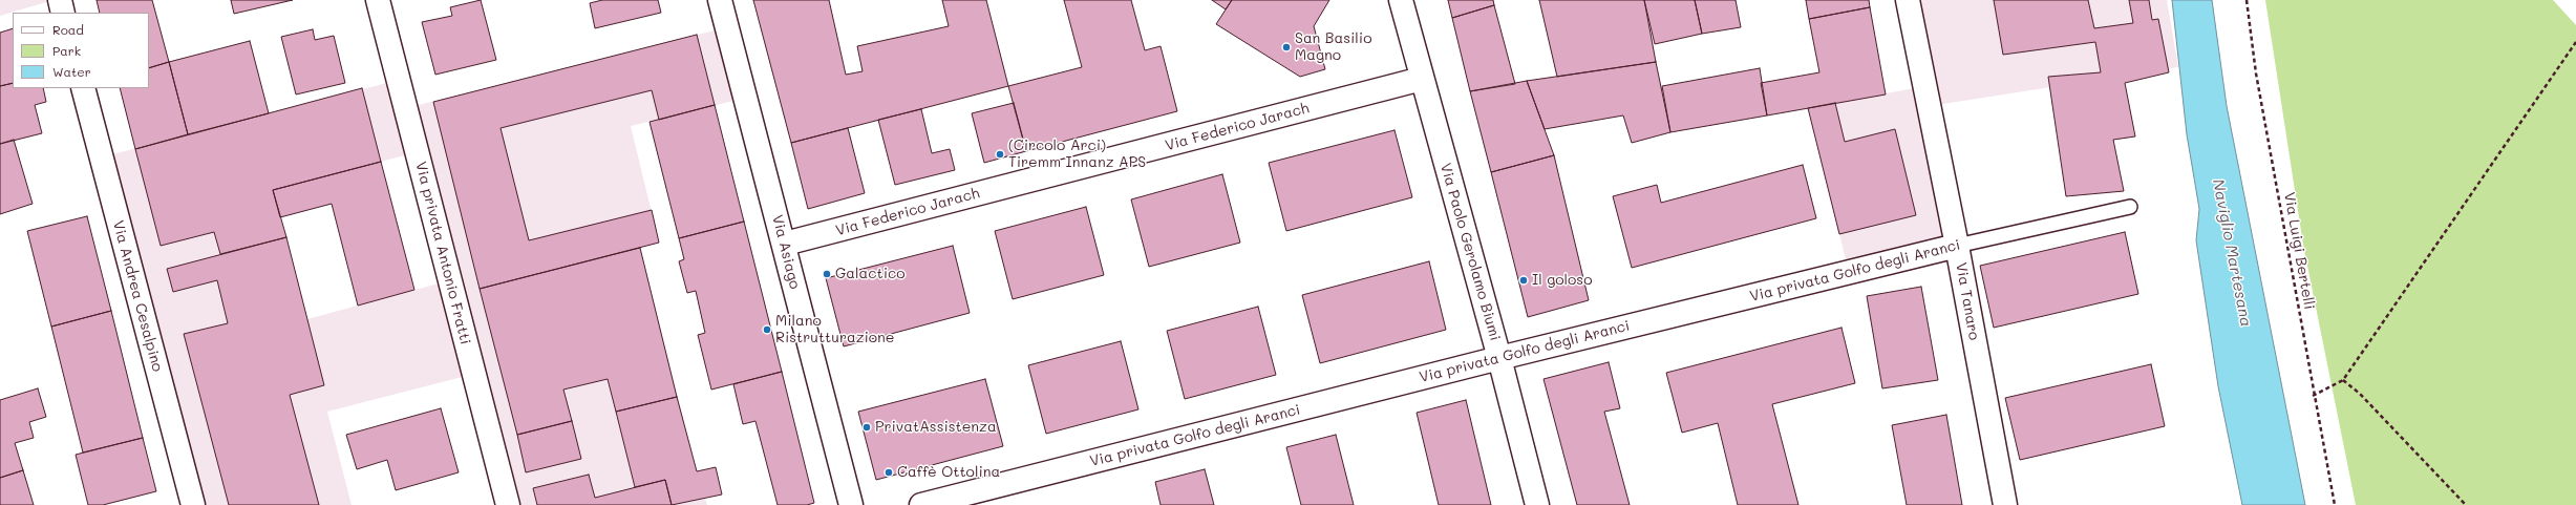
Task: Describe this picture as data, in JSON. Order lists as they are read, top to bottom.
{
  "streets": {
    "street": [
      "Via Federico Jarach",
      "Via Asiago",
      "Via Paolo Gerolamo Biumi",
      "Via privata Antonio Fratti",
      "Via privata Golfo degli Aranci",
      "Via Andrea Cesalpino",
      "Via Tanaro"
    ],
    "path": ["Via Luigi Bertelli"]
  },
  "crossings": [
    ["Via Federico Jarach", "Via Asiago"],
    ["Via Federico Jarach", "Via Paolo Gerolamo Biumi"],
    ["Via Paolo Gerolamo Biumi", "Via privata Golfo degli Aranci"],
    ["Via privata Golfo degli Aranci", "Via Tanaro"]
  ],
  "water": ["Naviglio Martesana"],
  "places": [
    "San Basilio Magno",
    "(Circolo Arci) Tiremm Innanz APS",
    "Galactico",
    "Il goloso",
    "Milano Ristrutturazione",
    "PrivatAssistenza",
    "Caffè Ottolina"
  ],
  "legend": ["Road", "Park", "Water"]
}
